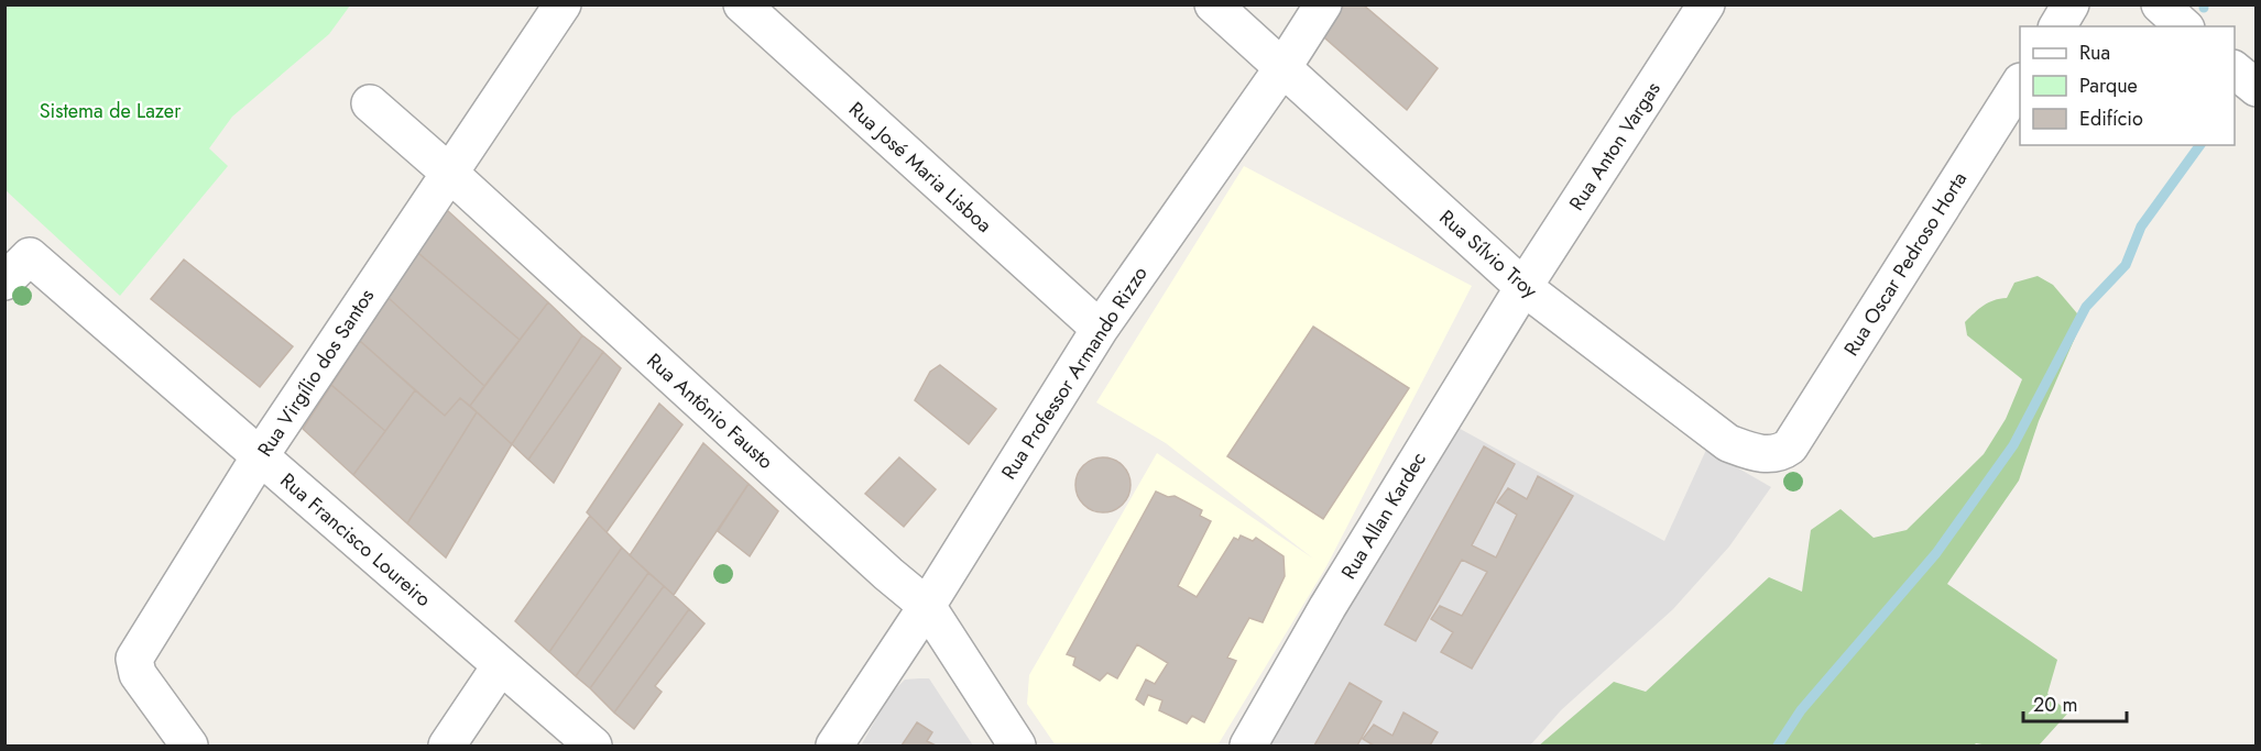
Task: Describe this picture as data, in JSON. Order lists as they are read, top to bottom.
{
  "streets": {
    "street": [
      "Rua Anton Vargas",
      "Rua José Maria Lisboa",
      "Rua Sílvio Troy",
      "Rua Oscar Pedroso Horta",
      "Rua Virgílio dos Santos",
      "Rua Professor Armando Rizzo",
      "Rua Antônio Fausto",
      "Rua Allan Kardec",
      "Rua Francisco Loureiro"
    ]
  },
  "crossings": [
    ["Rua Anton Vargas", "Rua Sílvio Troy"],
    ["Rua Anton Vargas", "Rua Allan Kardec"],
    ["Rua José Maria Lisboa", "Rua Professor Armando Rizzo"],
    ["Rua Sílvio Troy", "Rua Oscar Pedroso Horta"],
    ["Rua Sílvio Troy", "Rua Professor Armando Rizzo"],
    ["Rua Sílvio Troy", "Rua Allan Kardec"],
    ["Rua Virgílio dos Santos", "Rua Antônio Fausto"],
    ["Rua Virgílio dos Santos", "Rua Francisco Loureiro"],
    ["Rua Professor Armando Rizzo", "Rua Antônio Fausto"]
  ],
  "parks": ["Sistema de Lazer"],
  "legend": ["Rua", "Parque", "Edifício"],
  "scale_bar": "20 m"
}
